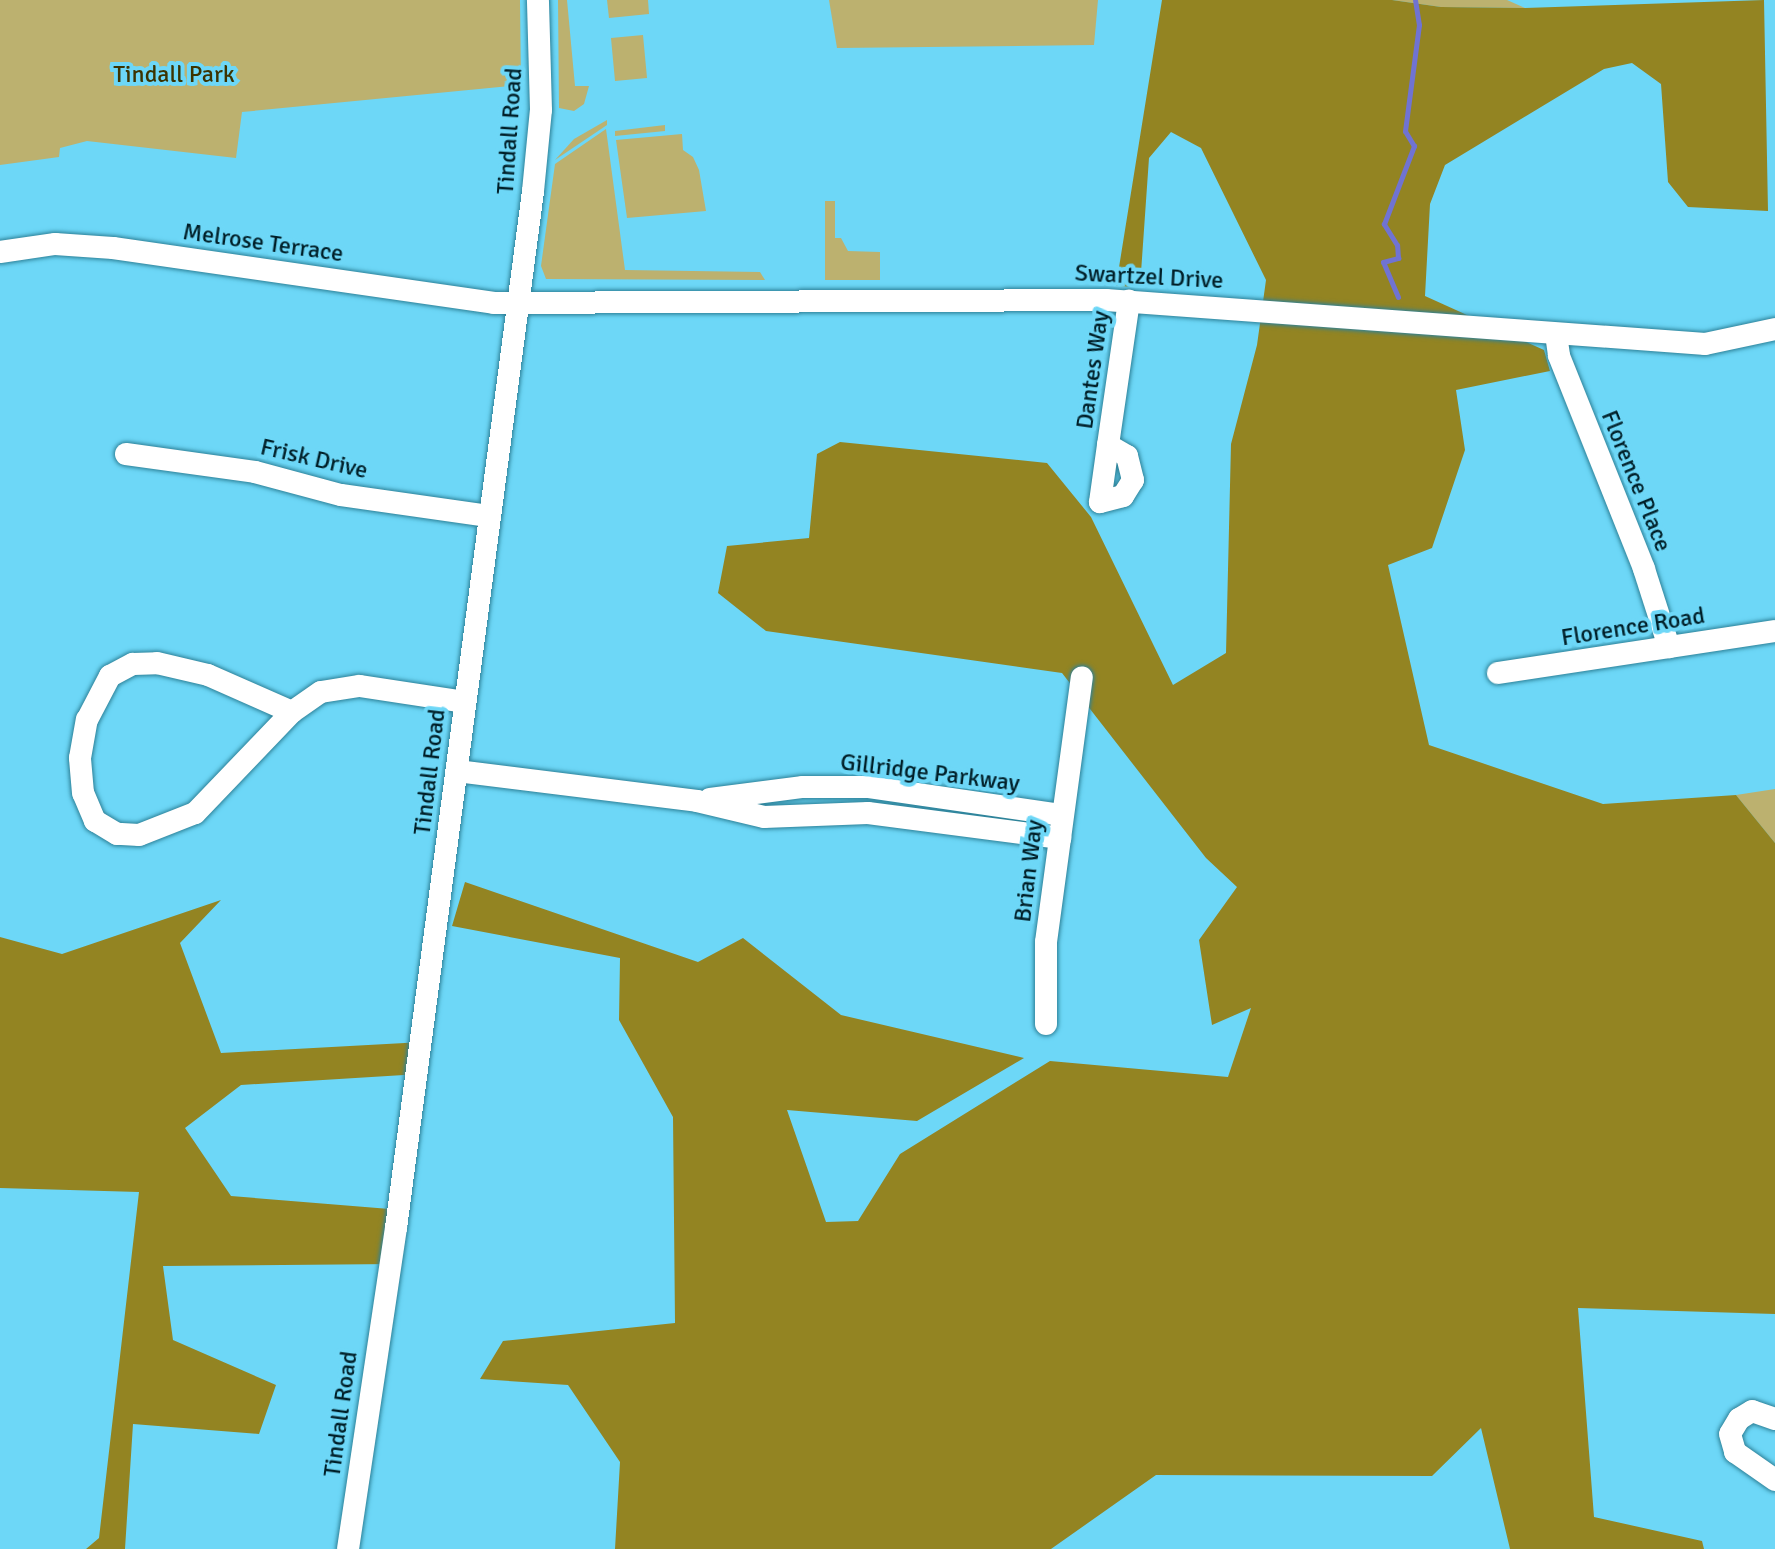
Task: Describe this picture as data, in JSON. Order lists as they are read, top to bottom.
{
  "streets": {
    "street": [
      "Tindall Road",
      "Melrose Terrace",
      "Swartzel Drive",
      "Dantes Way",
      "Frisk Drive",
      "Florence Place",
      "Florence Road",
      "Gillridge Parkway",
      "Brian Way"
    ]
  },
  "crossings": [
    ["Tindall Road", "Melrose Terrace"],
    ["Tindall Road", "Swartzel Drive"],
    ["Tindall Road", "Frisk Drive"],
    ["Tindall Road", "Gillridge Parkway"],
    ["Melrose Terrace", "Swartzel Drive"],
    ["Swartzel Drive", "Dantes Way"],
    ["Swartzel Drive", "Florence Place"],
    ["Florence Place", "Florence Road"],
    ["Gillridge Parkway", "Brian Way"]
  ],
  "parks": ["Tindall Park"]
}
